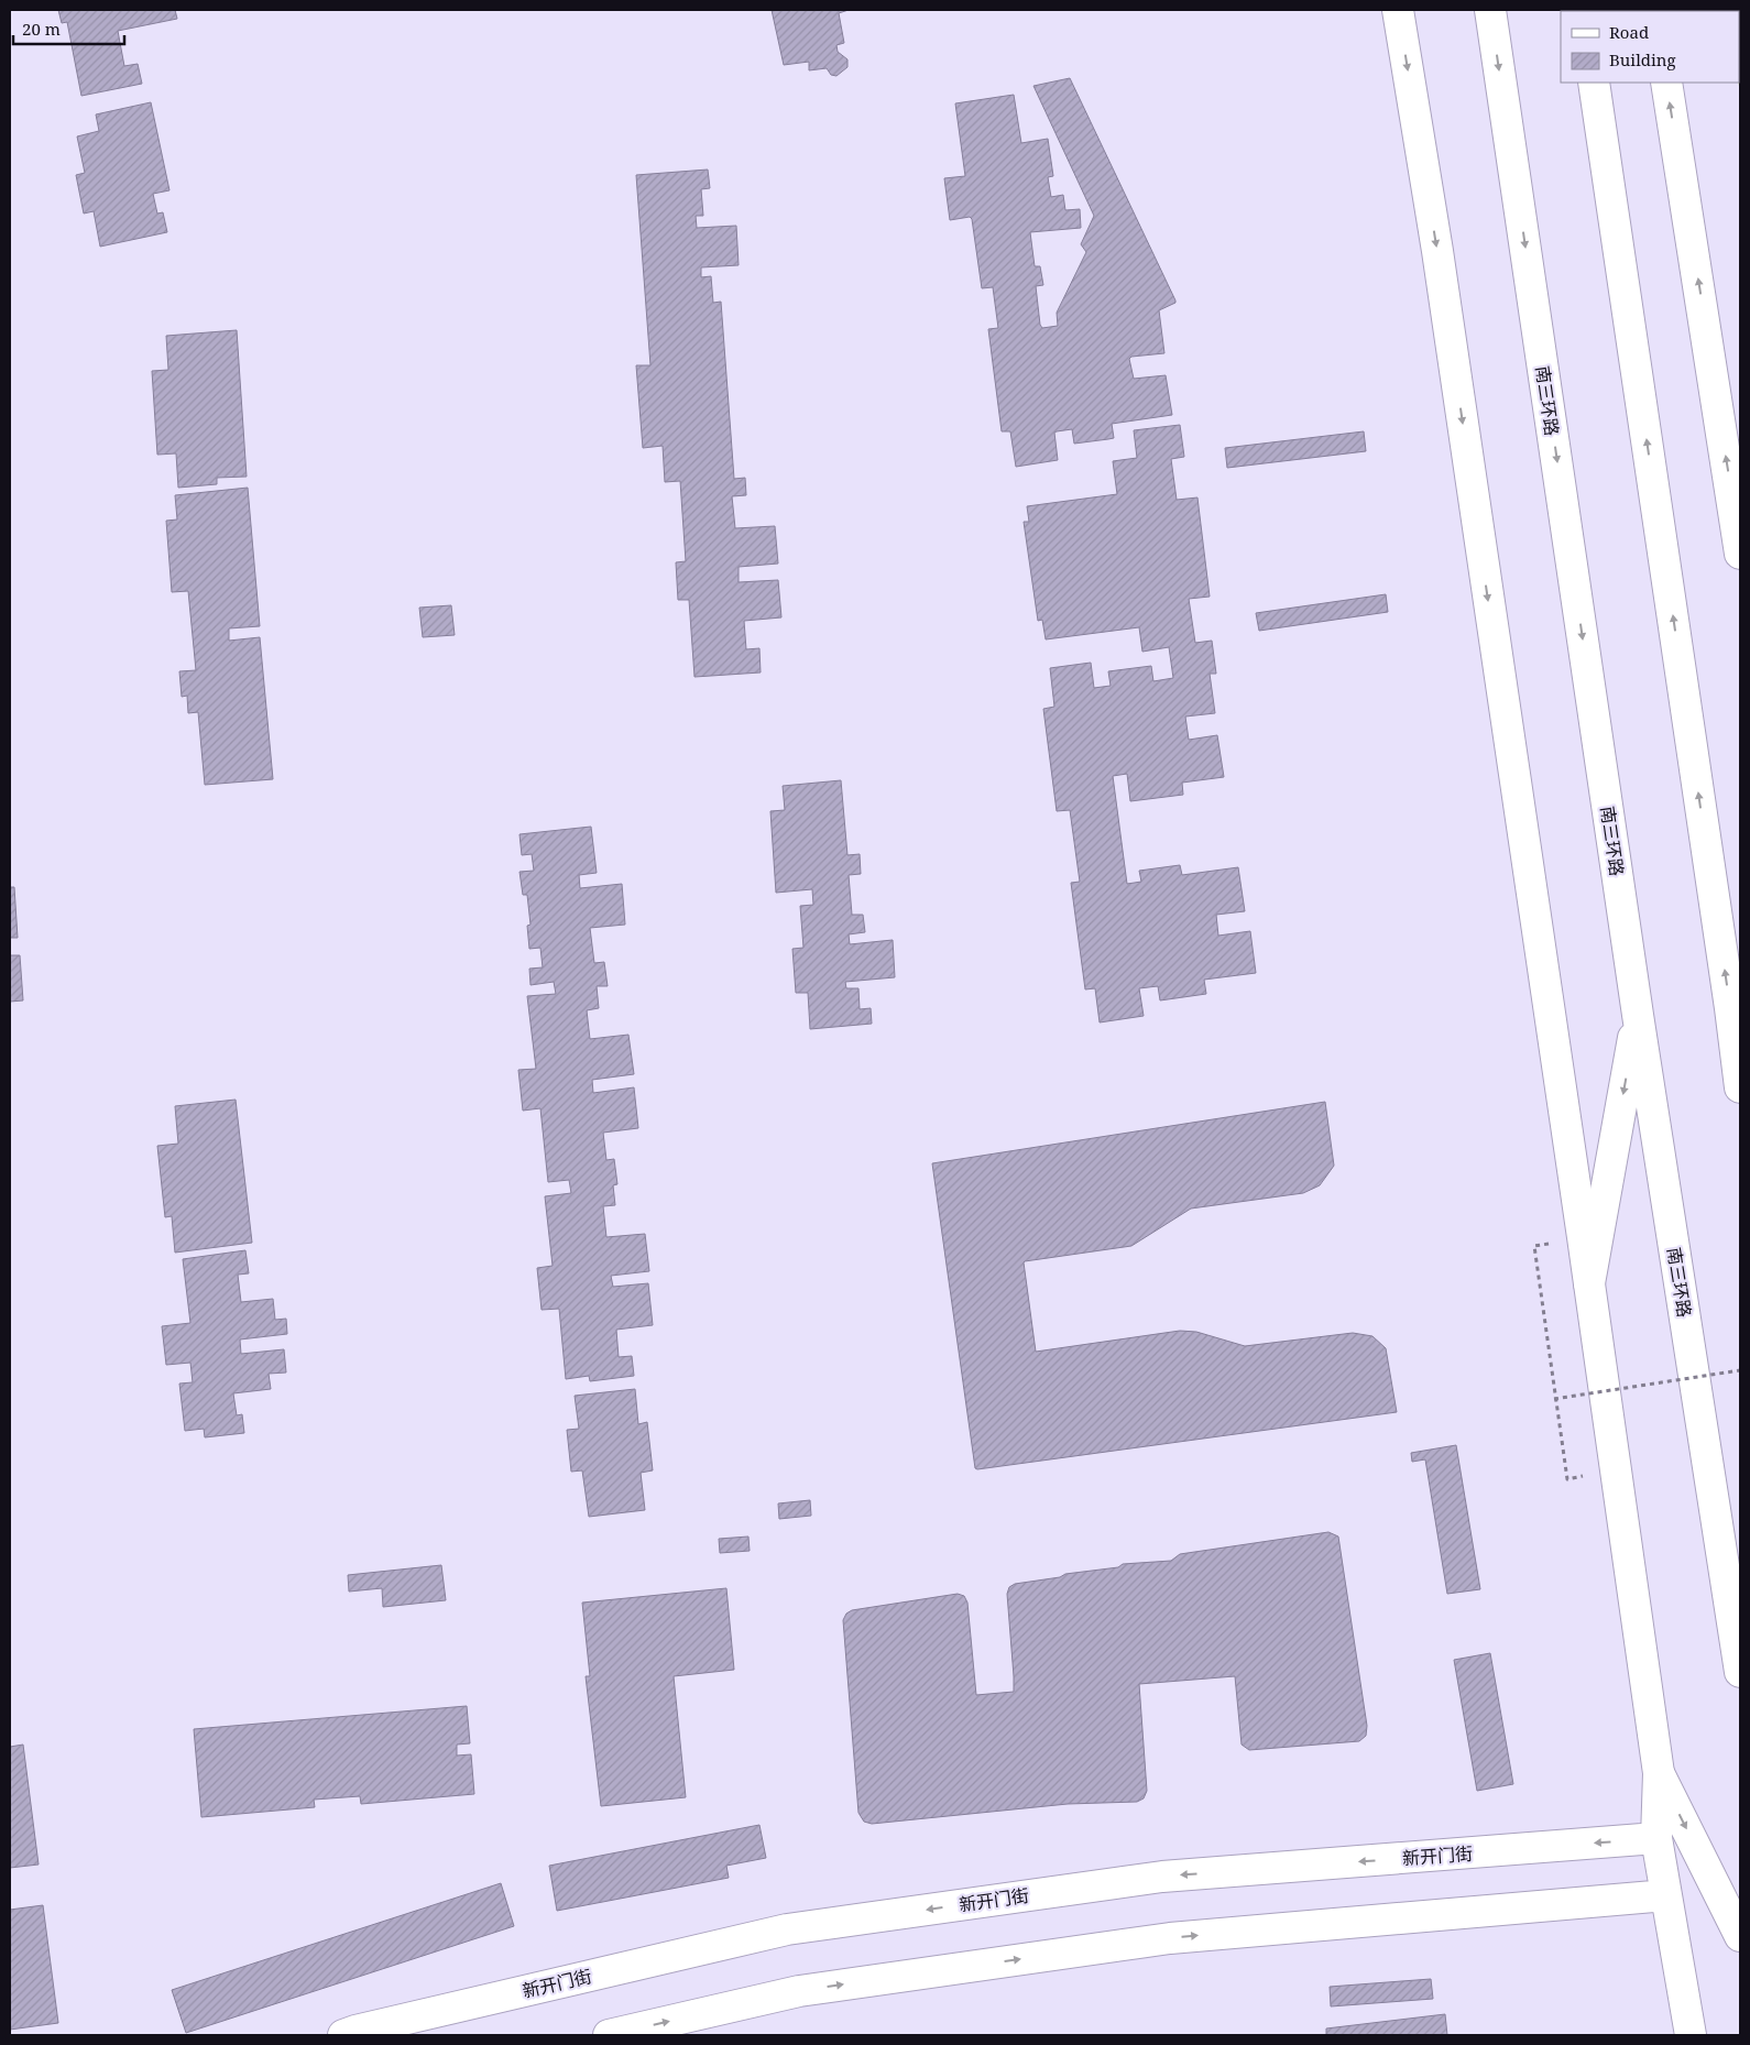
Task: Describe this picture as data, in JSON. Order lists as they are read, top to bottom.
{
  "streets": {
    "main road": ["南三环路", "新开门街"]
  },
  "legend": ["Road", "Building"],
  "scale_bar": "20 m"
}
